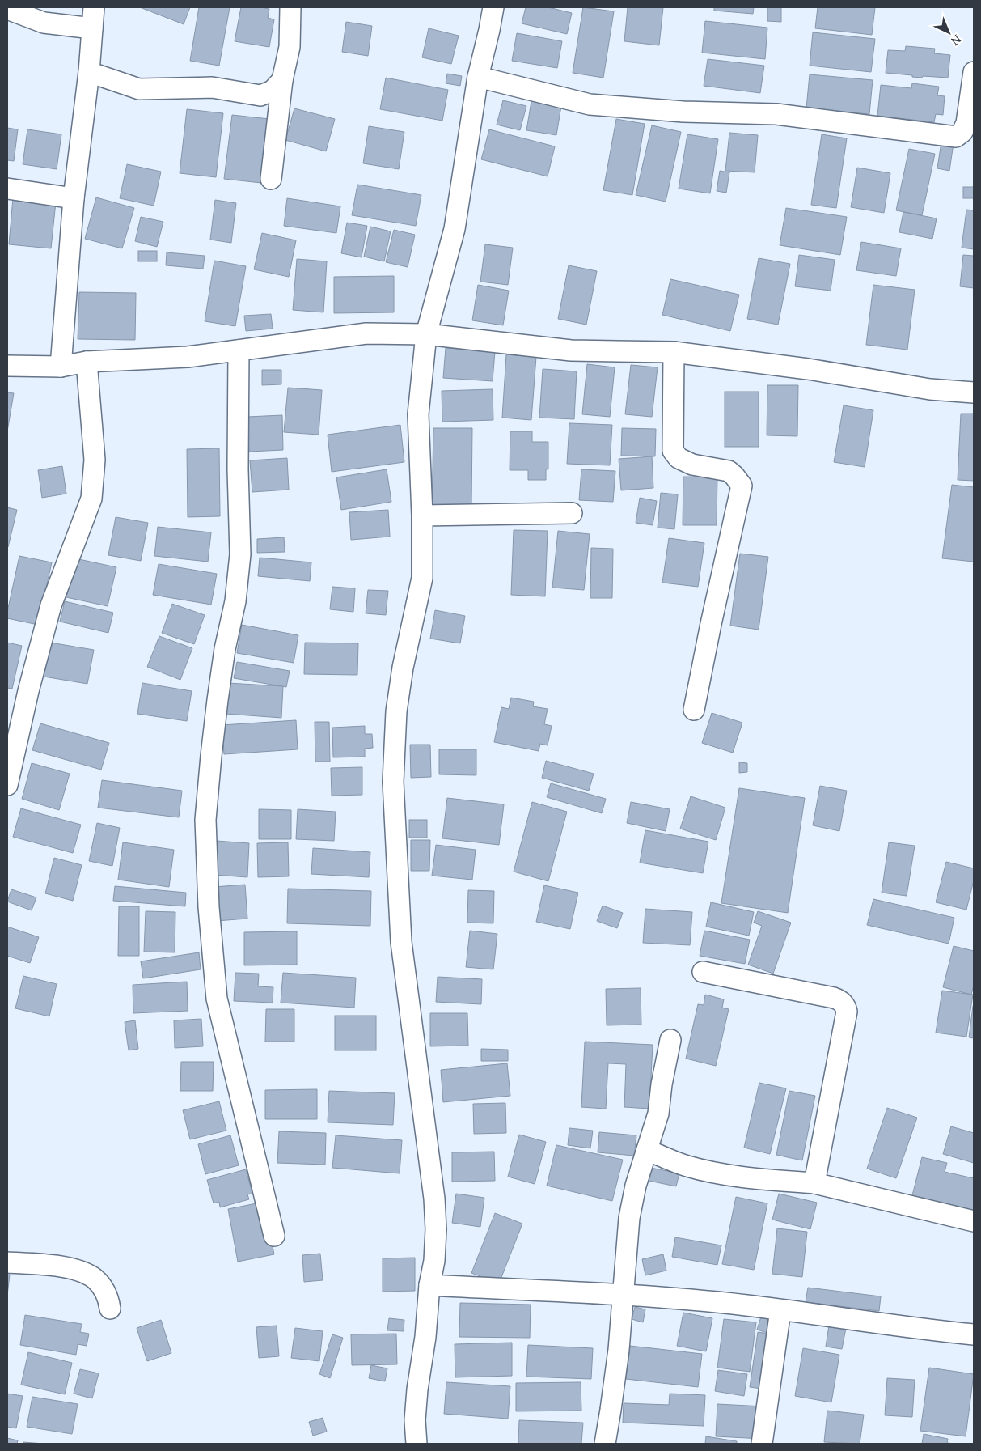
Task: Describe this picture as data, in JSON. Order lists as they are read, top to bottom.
{
  "north": "bottom right"
}
